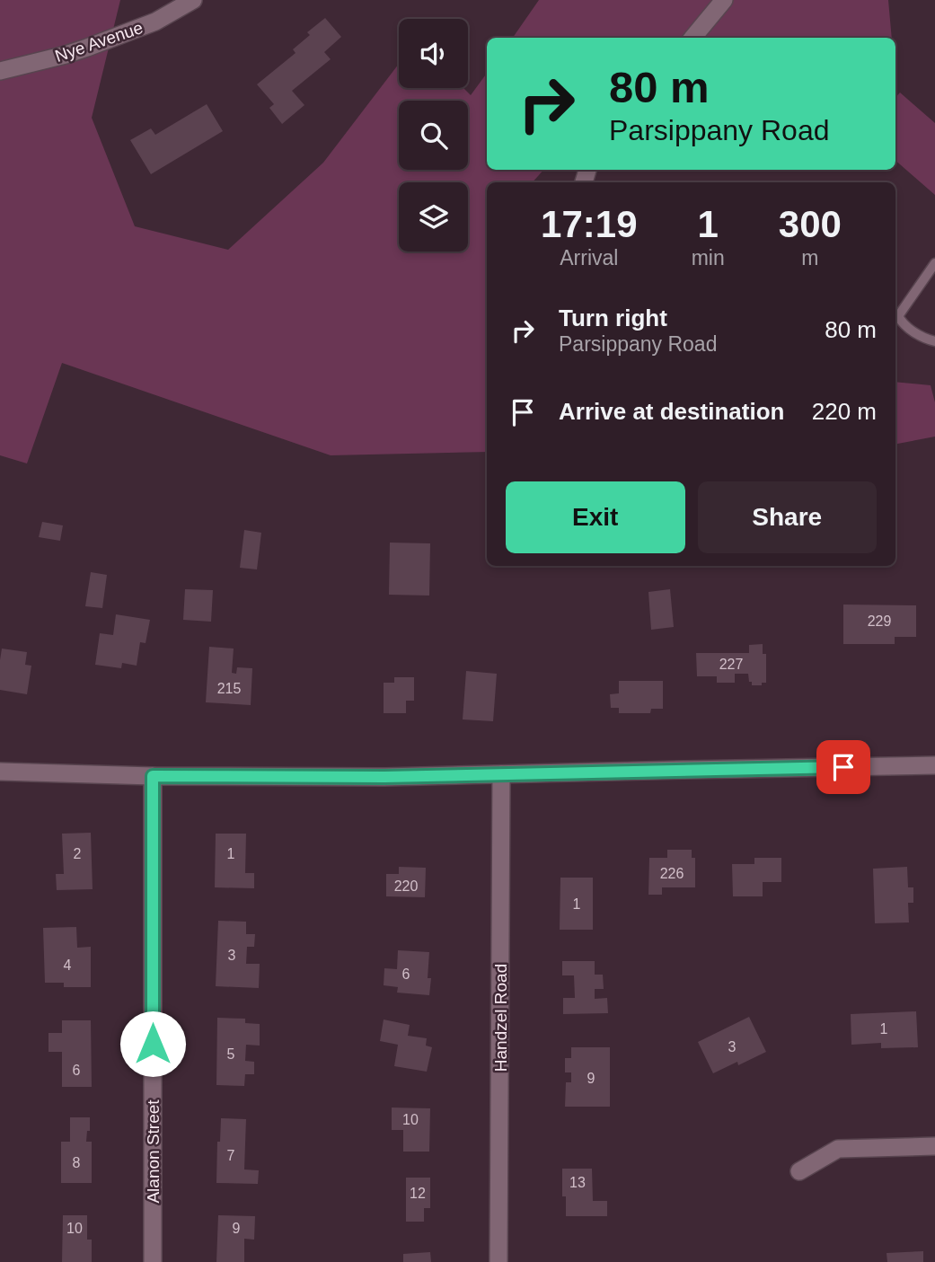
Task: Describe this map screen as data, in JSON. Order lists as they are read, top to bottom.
{
  "streets": {
    "street": ["Nye Avenue", "Handzel Road", "Alanon Street"]
  },
  "house_numbers": [
    "229",
    "227",
    "215",
    "2",
    "1",
    "226",
    "220",
    "1",
    "3",
    "4",
    "6",
    "1",
    "3",
    "5",
    "6",
    "9",
    "10",
    "7",
    "8",
    "13",
    "12",
    "10",
    "9"
  ],
  "page": {
    "turn": ["80 m", "Parsippany Road"],
    "eta": [
      "17:19",
      "Arrival",
      "1",
      "min",
      "300",
      "m"
    ],
    "list": [
      {
        "name": "Turn right",
        "note": "Parsippany Road",
        "value": "80 m"
      },
      {
        "name": "Arrive at destination",
        "value": "220 m"
      }
    ],
    "buttons": ["Exit", "Share"]
  }
}
